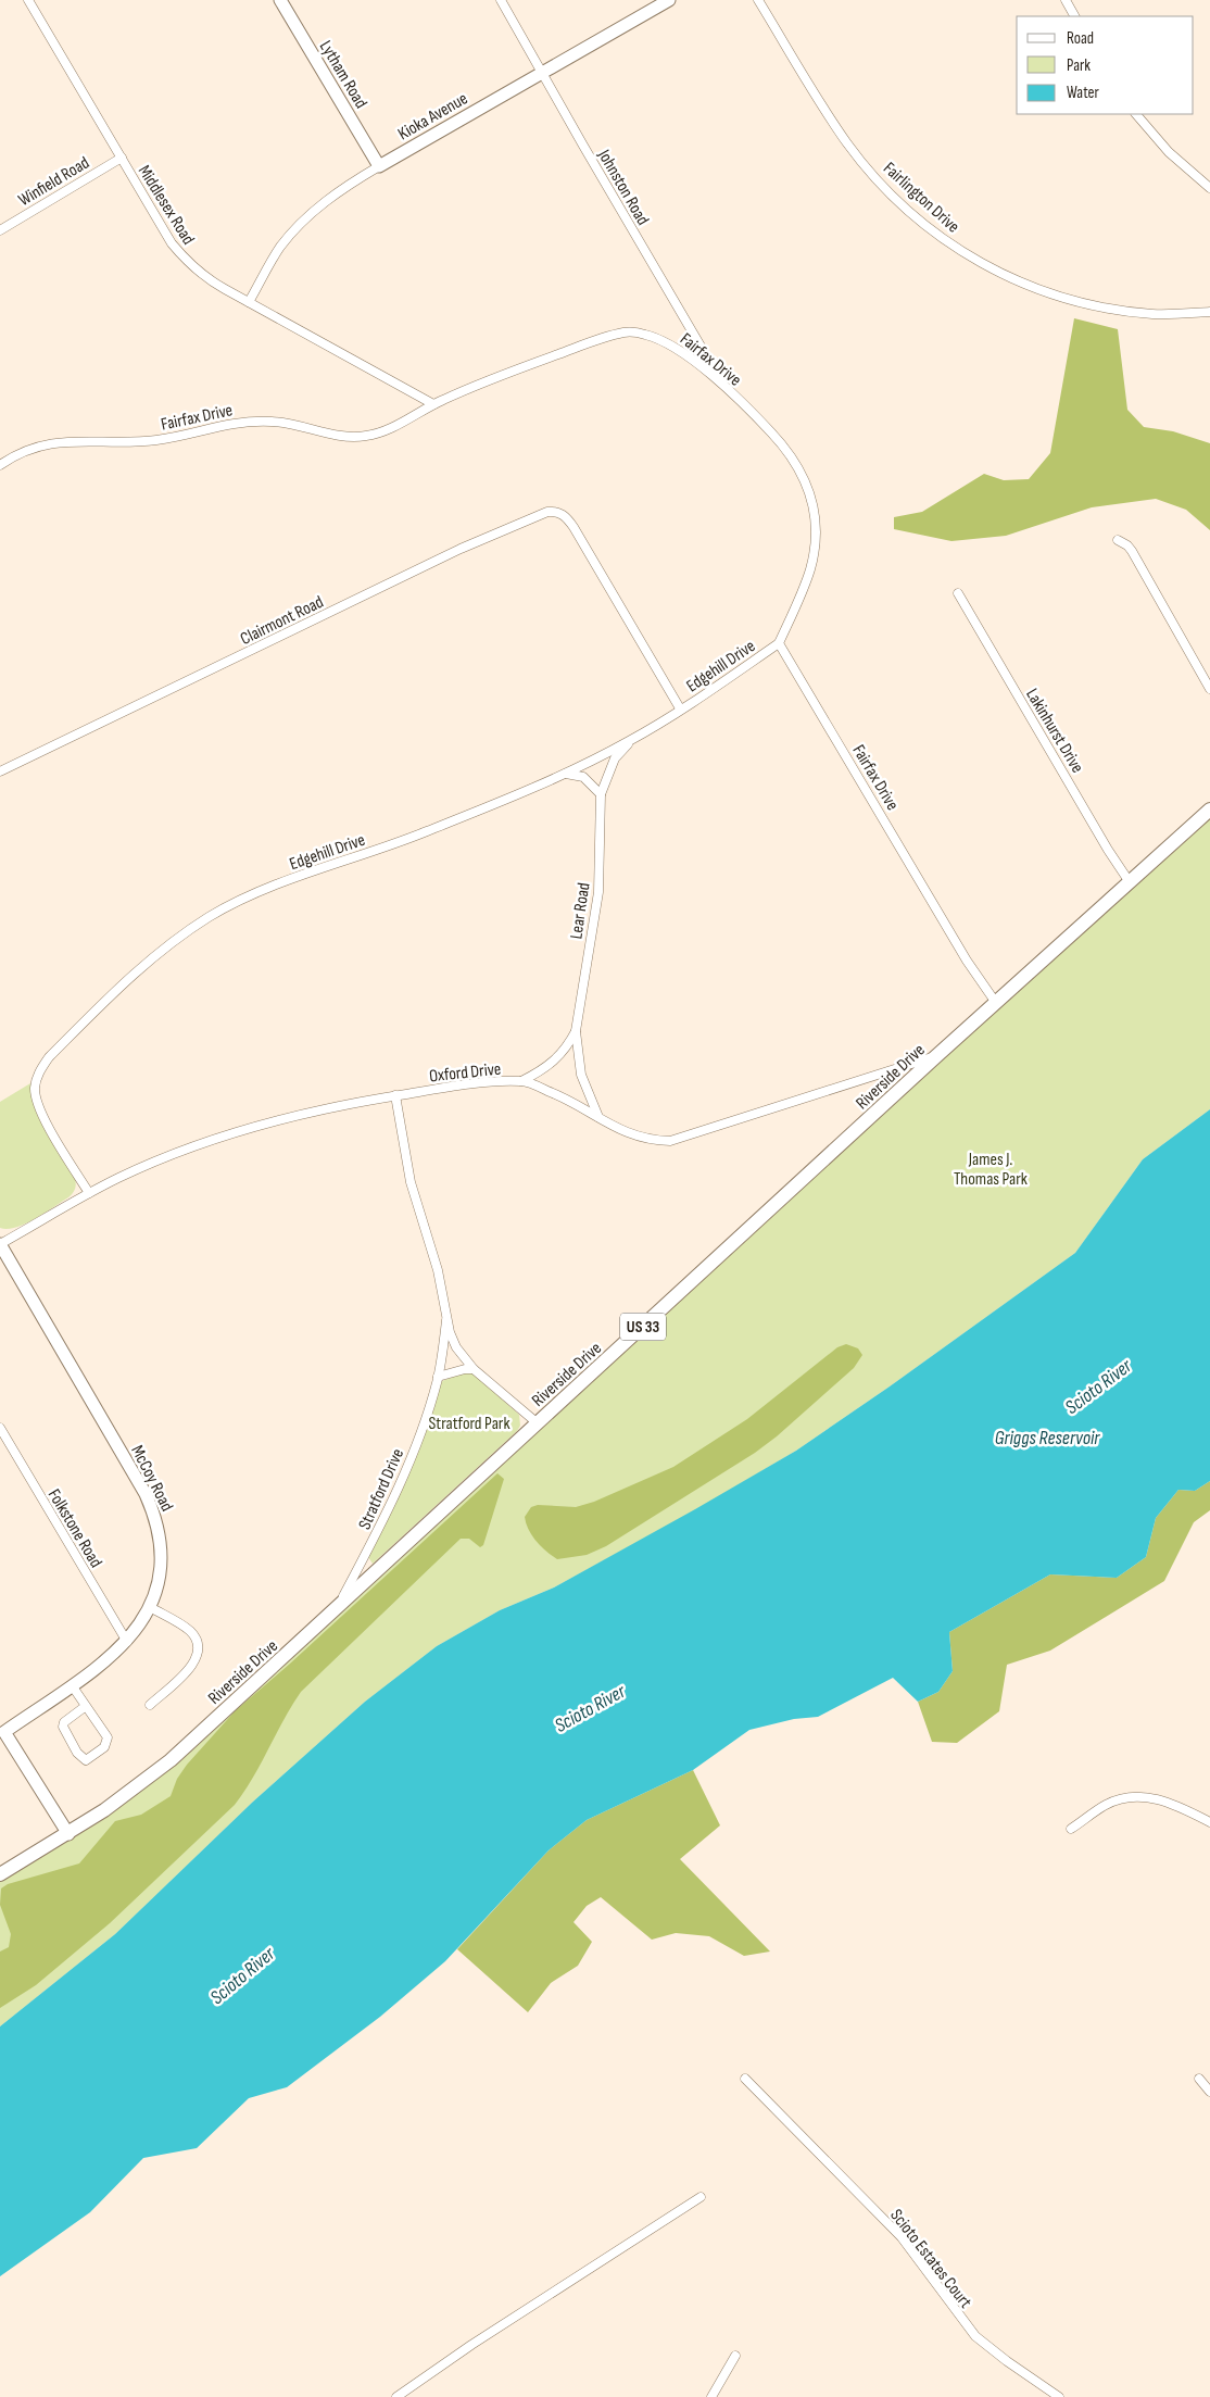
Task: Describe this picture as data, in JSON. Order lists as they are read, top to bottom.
{
  "streets": {
    "main road": [
      "Lytham Road",
      "Kioka Avenue",
      "Riverside Drive",
      "US 33",
      "McCoy Road"
    ],
    "street": [
      "Winfield Road",
      "Johnston Road",
      "Fairlington Drive",
      "Middlesex Road",
      "Fairfax Drive",
      "Clairmont Road",
      "Edgehill Drive",
      "Lakinhurst Drive",
      "Lear Road",
      "Oxford Drive",
      "Stratford Drive",
      "Folkstone Road",
      "Scioto Estates Court"
    ]
  },
  "crossings": [
    ["Lytham Road", "Kioka Avenue"],
    ["Kioka Avenue", "Johnston Road"],
    ["Kioka Avenue", "Middlesex Road"],
    ["Winfield Road", "Middlesex Road"],
    ["Johnston Road", "Fairfax Drive"],
    ["Middlesex Road", "Fairfax Drive"],
    ["Fairfax Drive", "Edgehill Drive"],
    ["Fairfax Drive", "Riverside Drive"],
    ["Clairmont Road", "Edgehill Drive"],
    ["Edgehill Drive", "Lear Road"],
    ["Edgehill Drive", "Oxford Drive"],
    ["Lakinhurst Drive", "Riverside Drive"],
    ["Lear Road", "Oxford Drive"],
    ["Oxford Drive", "Riverside Drive"],
    ["Oxford Drive", "McCoy Road"],
    ["Oxford Drive", "Stratford Drive"],
    ["Riverside Drive", "McCoy Road"],
    ["Riverside Drive", "Stratford Drive"],
    ["McCoy Road", "Folkstone Road"]
  ],
  "water": ["Scioto River", "Griggs Reservoir"],
  "parks": ["James J. Thomas Park", "Stratford Park"],
  "legend": ["Road", "Park", "Water"]
}
